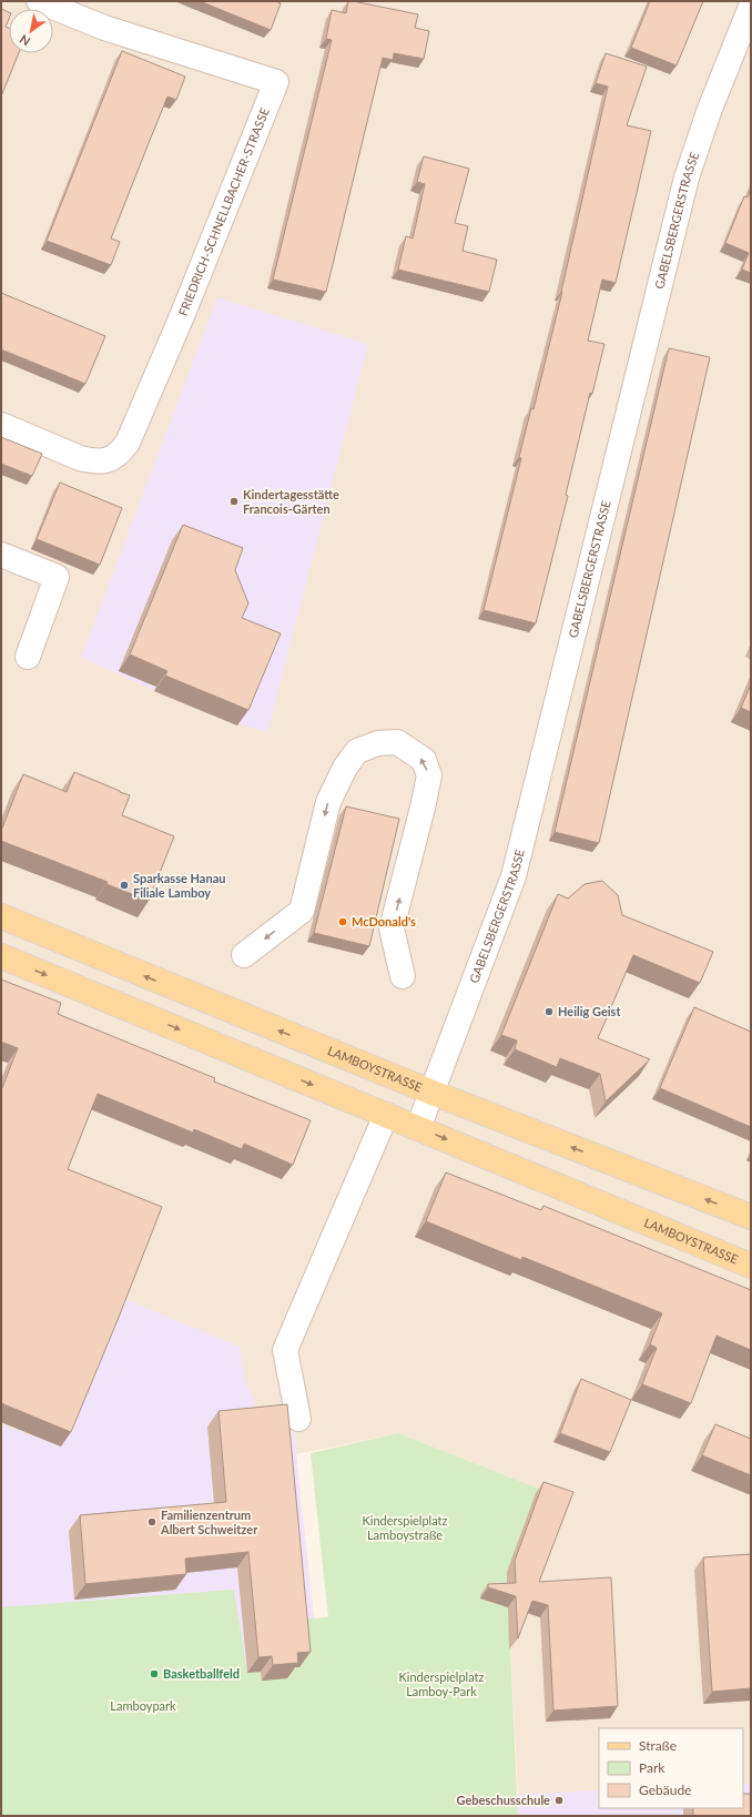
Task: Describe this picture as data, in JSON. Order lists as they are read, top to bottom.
{
  "streets": {
    "main road": ["LAMBOYSTRASSE"],
    "street": ["FRIEDRICH-SCHNELLBACHER-STRASSE", "GABELSBERGERSTRASSE"]
  },
  "crossings": [
    ["GABELSBERGERSTRASSE", "LAMBOYSTRASSE"]
  ],
  "parks": ["Kinderspielplatz Lamboystraße", "Kinderspielplatz Lamboy-Park", "Lamboypark"],
  "places": [
    "Kindertagesstätte Francois-Gärten",
    "Sparkasse Hanau Filiale Lamboy",
    "McDonald's",
    "Heilig Geist",
    "Familienzentrum Albert Schweitzer",
    "Basketballfeld",
    "Gebeschusschule"
  ],
  "legend": ["Straße", "Park", "Gebäude"],
  "north": "bottom left"
}
